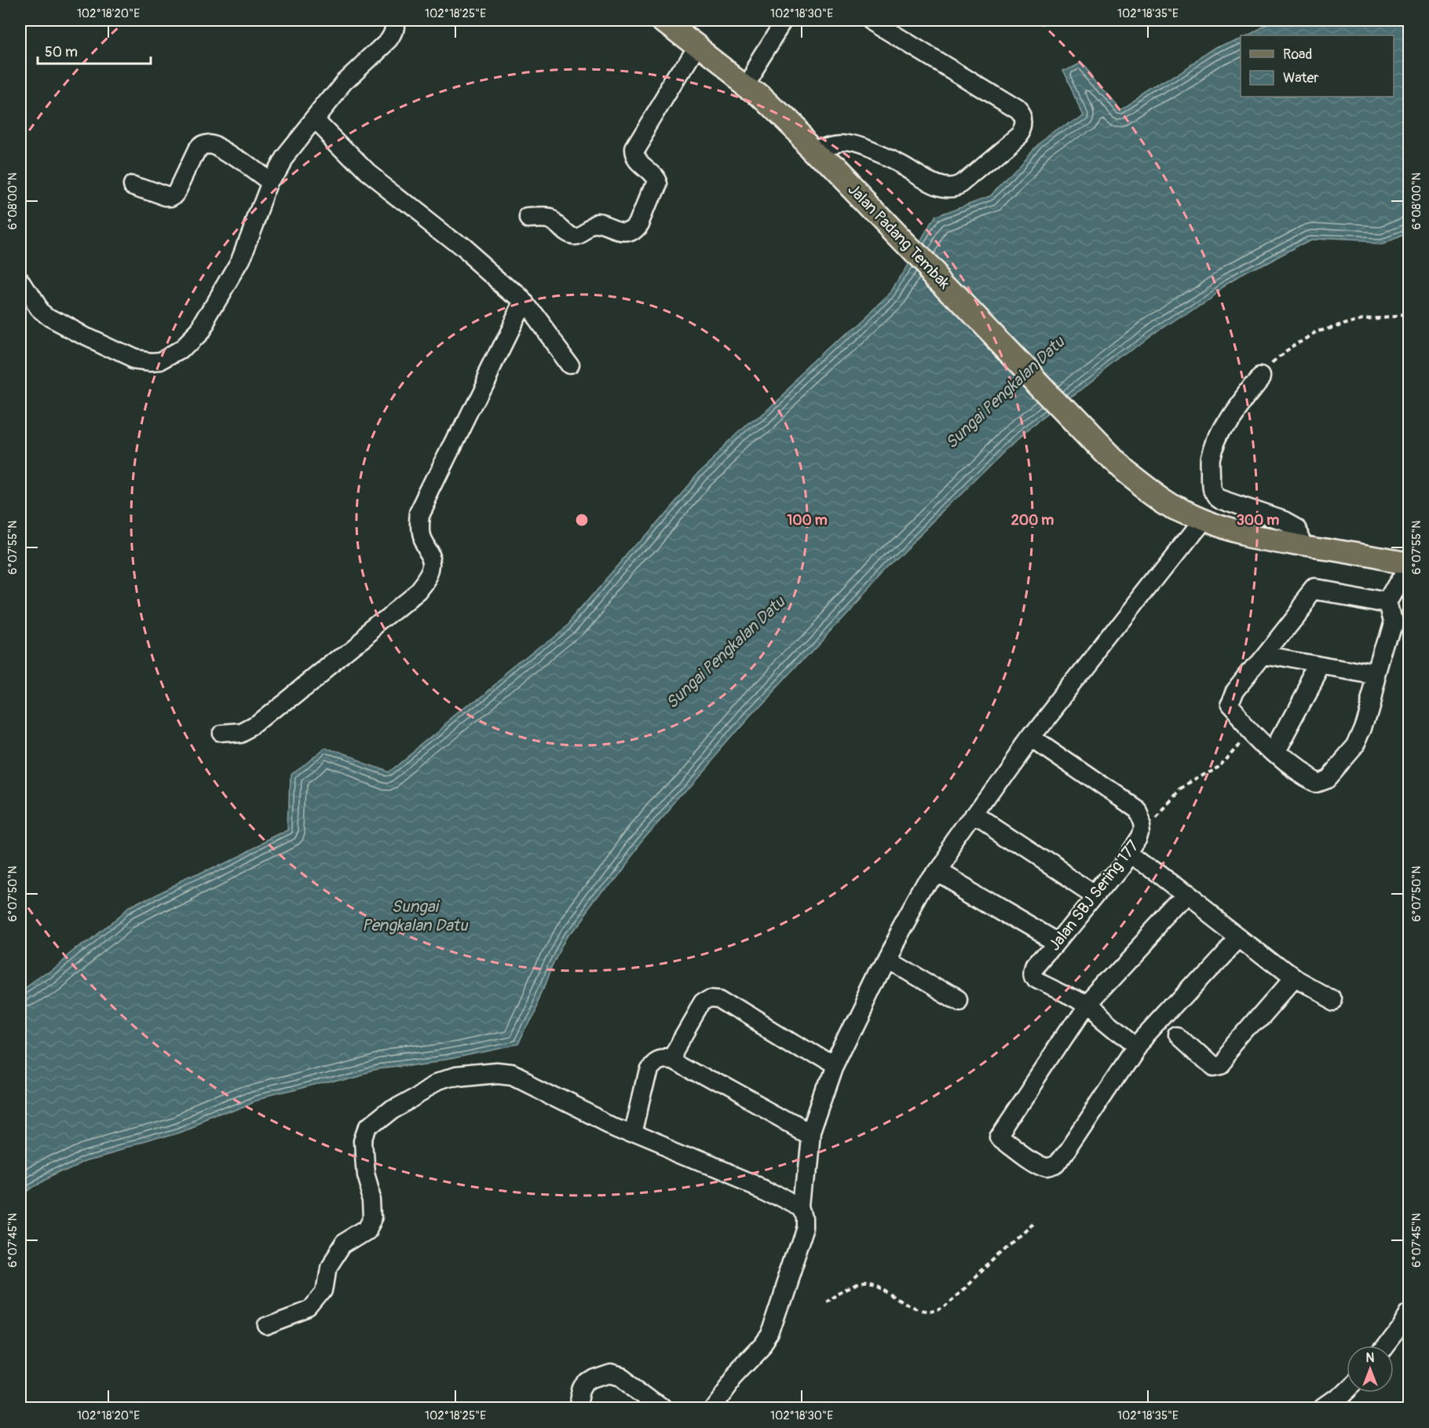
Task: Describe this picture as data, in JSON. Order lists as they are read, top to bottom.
{
  "streets": {
    "main road": ["Jalan Padang Tembak"],
    "street": ["Jalan SBJ Sering 177"]
  },
  "water": ["Sungai Pengkalan Datu"],
  "legend": ["Road", "Water"],
  "scale_bar": "50 m",
  "north": "top",
  "coordinates": [
    "102°18'20\"E",
    "102°18'25\"E",
    "102°18'30\"E",
    "102°18'35\"E",
    "6°08'00\"N",
    "6°07'55\"N",
    "6°07'50\"N",
    "6°07'45\"N"
  ],
  "rings": ["100 m", "200 m", "300 m"]
}
